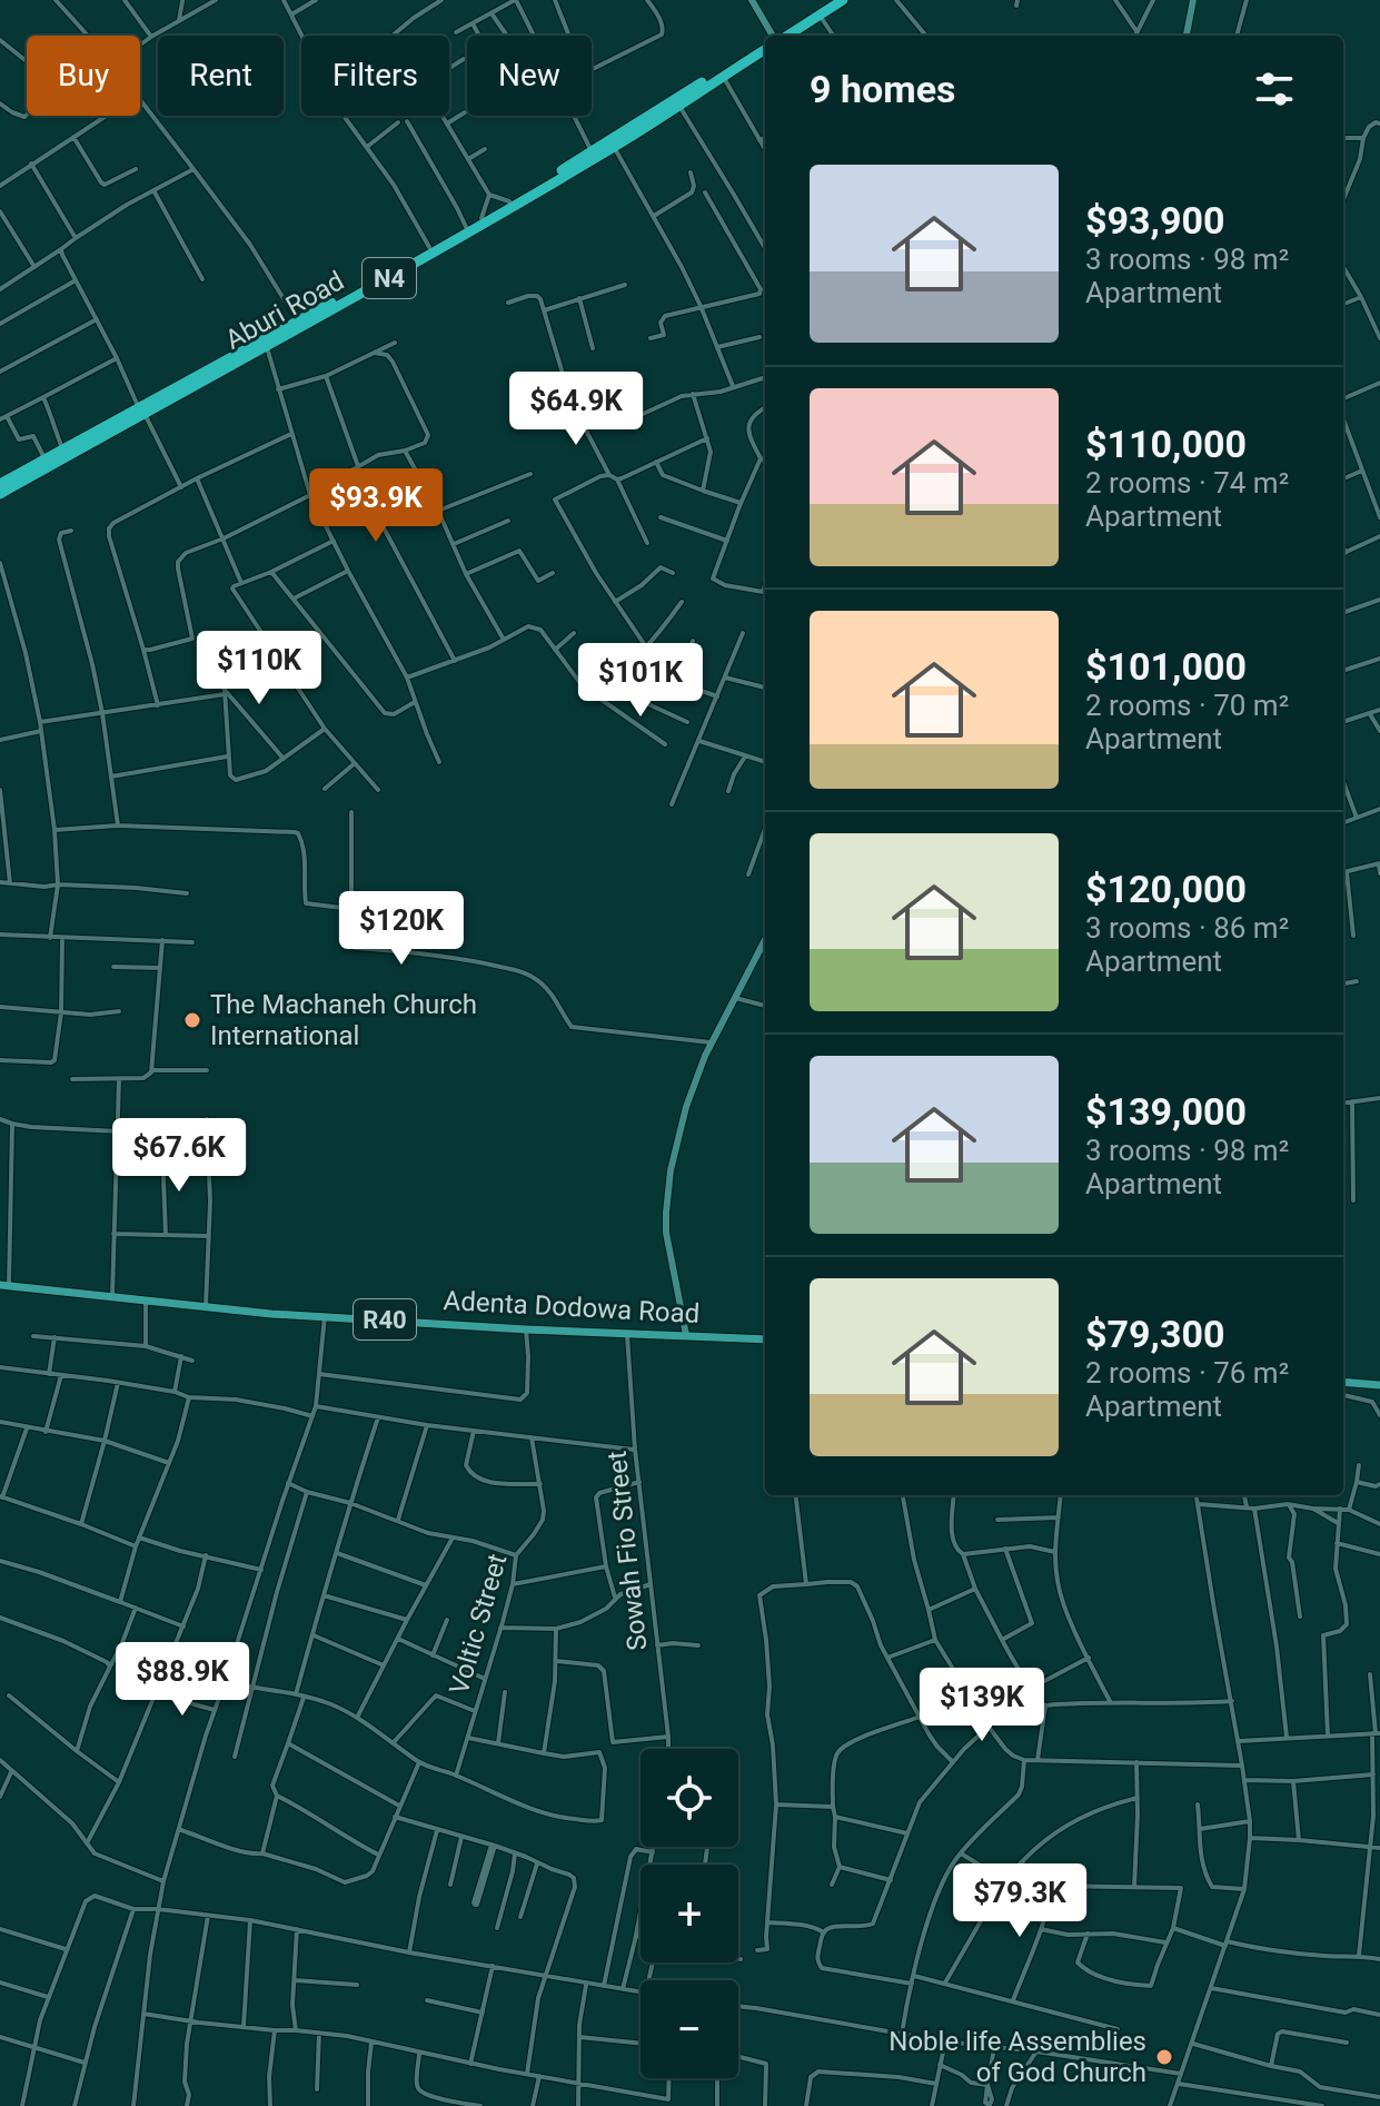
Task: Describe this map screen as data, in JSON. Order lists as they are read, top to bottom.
{
  "streets": {
    "highway": ["N4", "Aburi Road"],
    "main road": ["Adenta Dodowa Road", "R40"],
    "street": ["Sowah Fio Street", "Voltic Street"]
  },
  "crossings": [
    ["Adenta Dodowa Road", "Sowah Fio Street"]
  ],
  "places": ["The Machaneh Church International", "Noble life Assemblies of God Church"],
  "page": {
    "chip": [
      "Buy",
      "Rent",
      "Filters",
      "New"
    ],
    "heading": "9 homes",
    "list": [
      {
        "name": "$93,900",
        "note": "3 rooms · 98 m² · Apartment"
      },
      {
        "name": "$110,000",
        "note": "2 rooms · 74 m² · Apartment"
      },
      {
        "name": "$101,000",
        "note": "2 rooms · 70 m² · Apartment"
      },
      {
        "name": "$120,000",
        "note": "3 rooms · 86 m² · Apartment"
      },
      {
        "name": "$139,000",
        "note": "3 rooms · 98 m² · Apartment"
      },
      {
        "name": "$79,300",
        "note": "2 rooms · 76 m² · Apartment"
      }
    ],
    "price": [
      "$64.9K",
      "$93.9K",
      "$110K",
      "$101K",
      "$120K",
      "$67.6K",
      "$88.9K",
      "$139K",
      "$79.3K"
    ],
    "map_buttons": ["+", "−"]
  }
}
